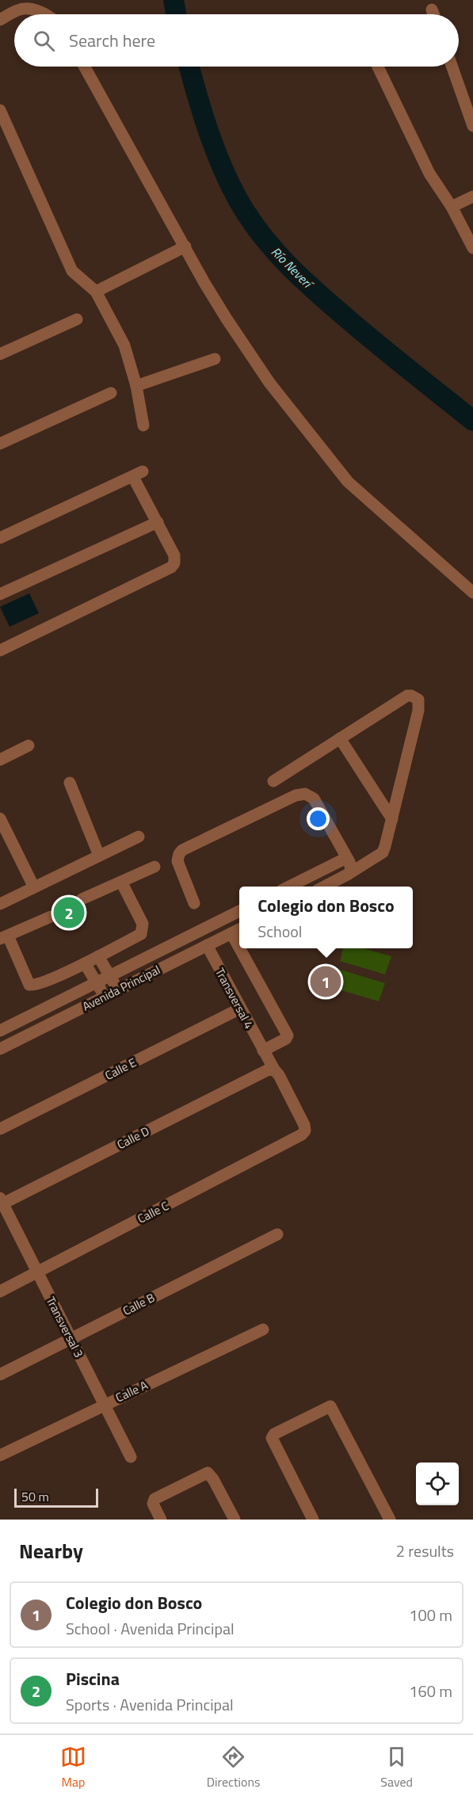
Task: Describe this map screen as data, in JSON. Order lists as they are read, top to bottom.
{
  "streets": {
    "street": [
      "Avenida Principal",
      "Transversal 4",
      "Calle E",
      "Calle D",
      "Calle C",
      "Calle B",
      "Transversal 3",
      "Calle A"
    ]
  },
  "crossings": [
    ["Avenida Principal", "Transversal 4"],
    ["Transversal 4", "Calle E"],
    ["Transversal 4", "Calle D"],
    ["Transversal 4", "Calle C"],
    ["Calle D", "Transversal 3"],
    ["Calle C", "Transversal 3"],
    ["Calle B", "Transversal 3"],
    ["Transversal 3", "Calle A"]
  ],
  "water": ["Río Neverí"],
  "scale_bar": "50 m",
  "page": {
    "search": "Search here",
    "popup": ["Colegio don Bosco", "School"],
    "pins": ["2", "1"],
    "scale": "50 m",
    "heading": ["Nearby", "2 results"],
    "list": [
      {
        "mark": "1",
        "name": "Colegio don Bosco",
        "note": "School · Avenida Principal",
        "value": "100 m"
      },
      {
        "mark": "2",
        "name": "Piscina",
        "note": "Sports · Avenida Principal",
        "value": "160 m"
      }
    ],
    "nav": ["Map", "Directions", "Saved"]
  }
}
